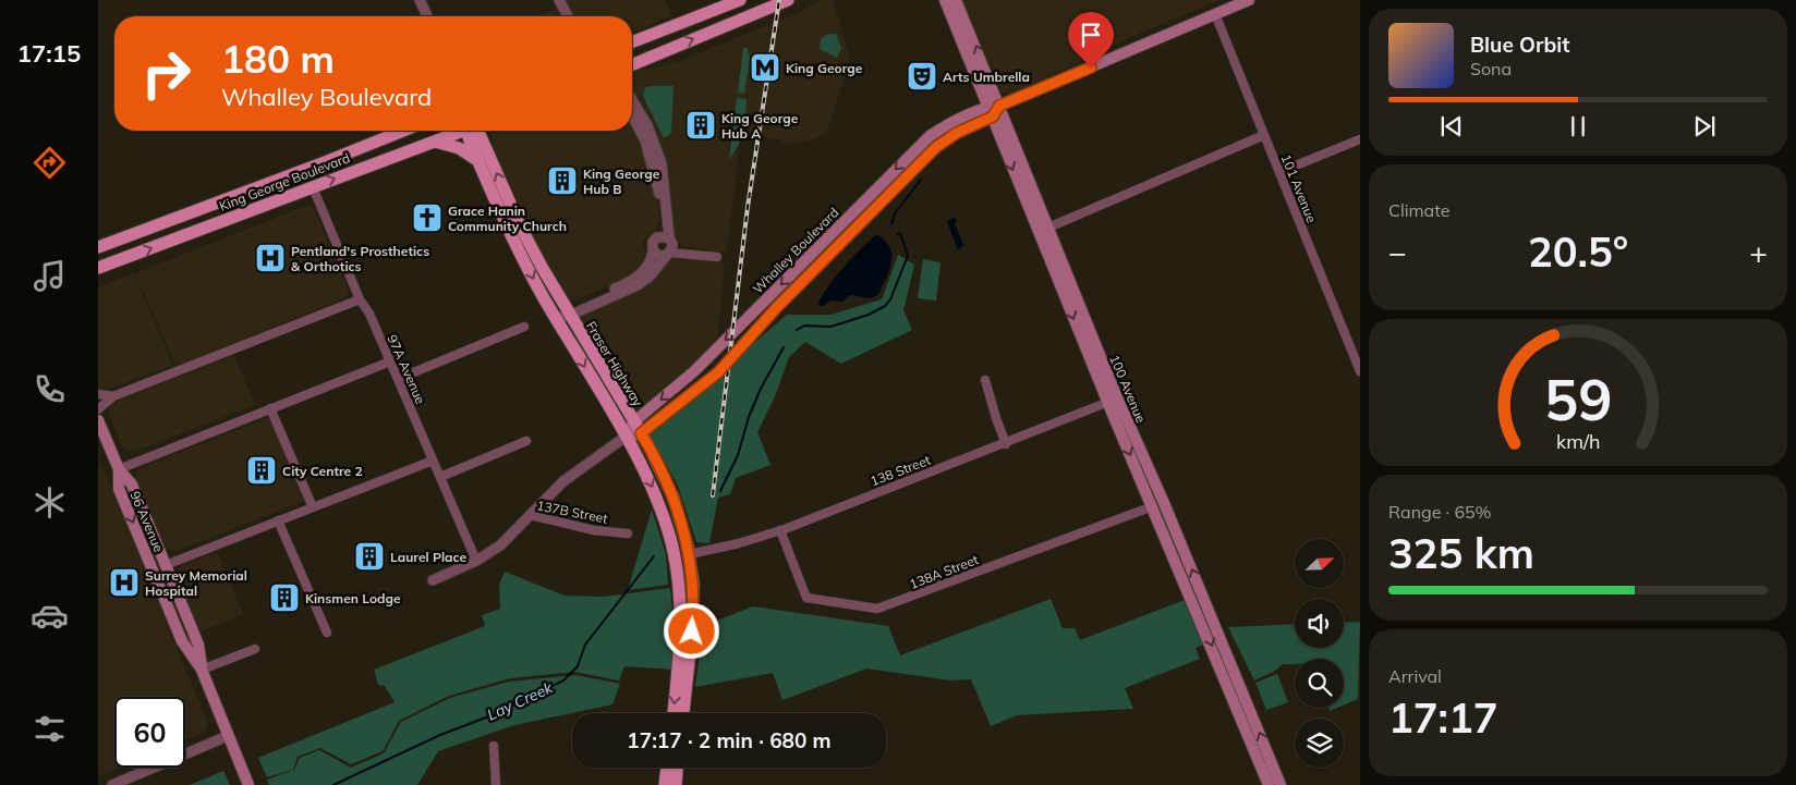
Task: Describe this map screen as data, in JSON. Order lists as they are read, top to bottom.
{
  "streets": {
    "main road": [
      "King George Boulevard",
      "Whalley Boulevard",
      "Fraser Highway",
      "100 Avenue",
      "96 Avenue"
    ],
    "street": [
      "101 Avenue",
      "97A Avenue",
      "138 Street",
      "137B Street",
      "138A Street"
    ]
  },
  "crossings": [
    ["King George Boulevard", "97A Avenue"],
    ["101 Avenue", "Whalley Boulevard"],
    ["Whalley Boulevard", "Fraser Highway"],
    ["Whalley Boulevard", "100 Avenue"],
    ["Whalley Boulevard", "137B Street"],
    ["Fraser Highway", "138 Street"],
    ["97A Avenue", "137B Street"],
    ["100 Avenue", "138 Street"],
    ["100 Avenue", "138A Street"],
    ["138 Street", "138A Street"]
  ],
  "water": ["Lay Creek"],
  "places": {
    "metro station": ["King George"],
    "theatre": ["Arts Umbrella"],
    "building": [
      "King George Hub A",
      "King George Hub B",
      "City Centre 2",
      "Laurel Place",
      "Kinsmen Lodge"
    ],
    "church": ["Grace Hanin Community Church"],
    "hospital": ["Pentland's Prosthetics & Orthotics", "Surrey Memorial Hospital"]
  },
  "north": "top right",
  "page": {
    "tabs": "17:15",
    "turn": ["180 m", "Whalley Boulevard"],
    "song": ["Blue Orbit", "Sona"],
    "tile": [
      "Climate",
      ["Range · 65%", "325 km"],
      ["Arrival", "17:17"]
    ],
    "heat": ["−", "20.5°", "+"],
    "limit": "60",
    "trip": "17:17 · 2 min · 680 m",
    "gauge": ["59", "km/h"]
  }
}
